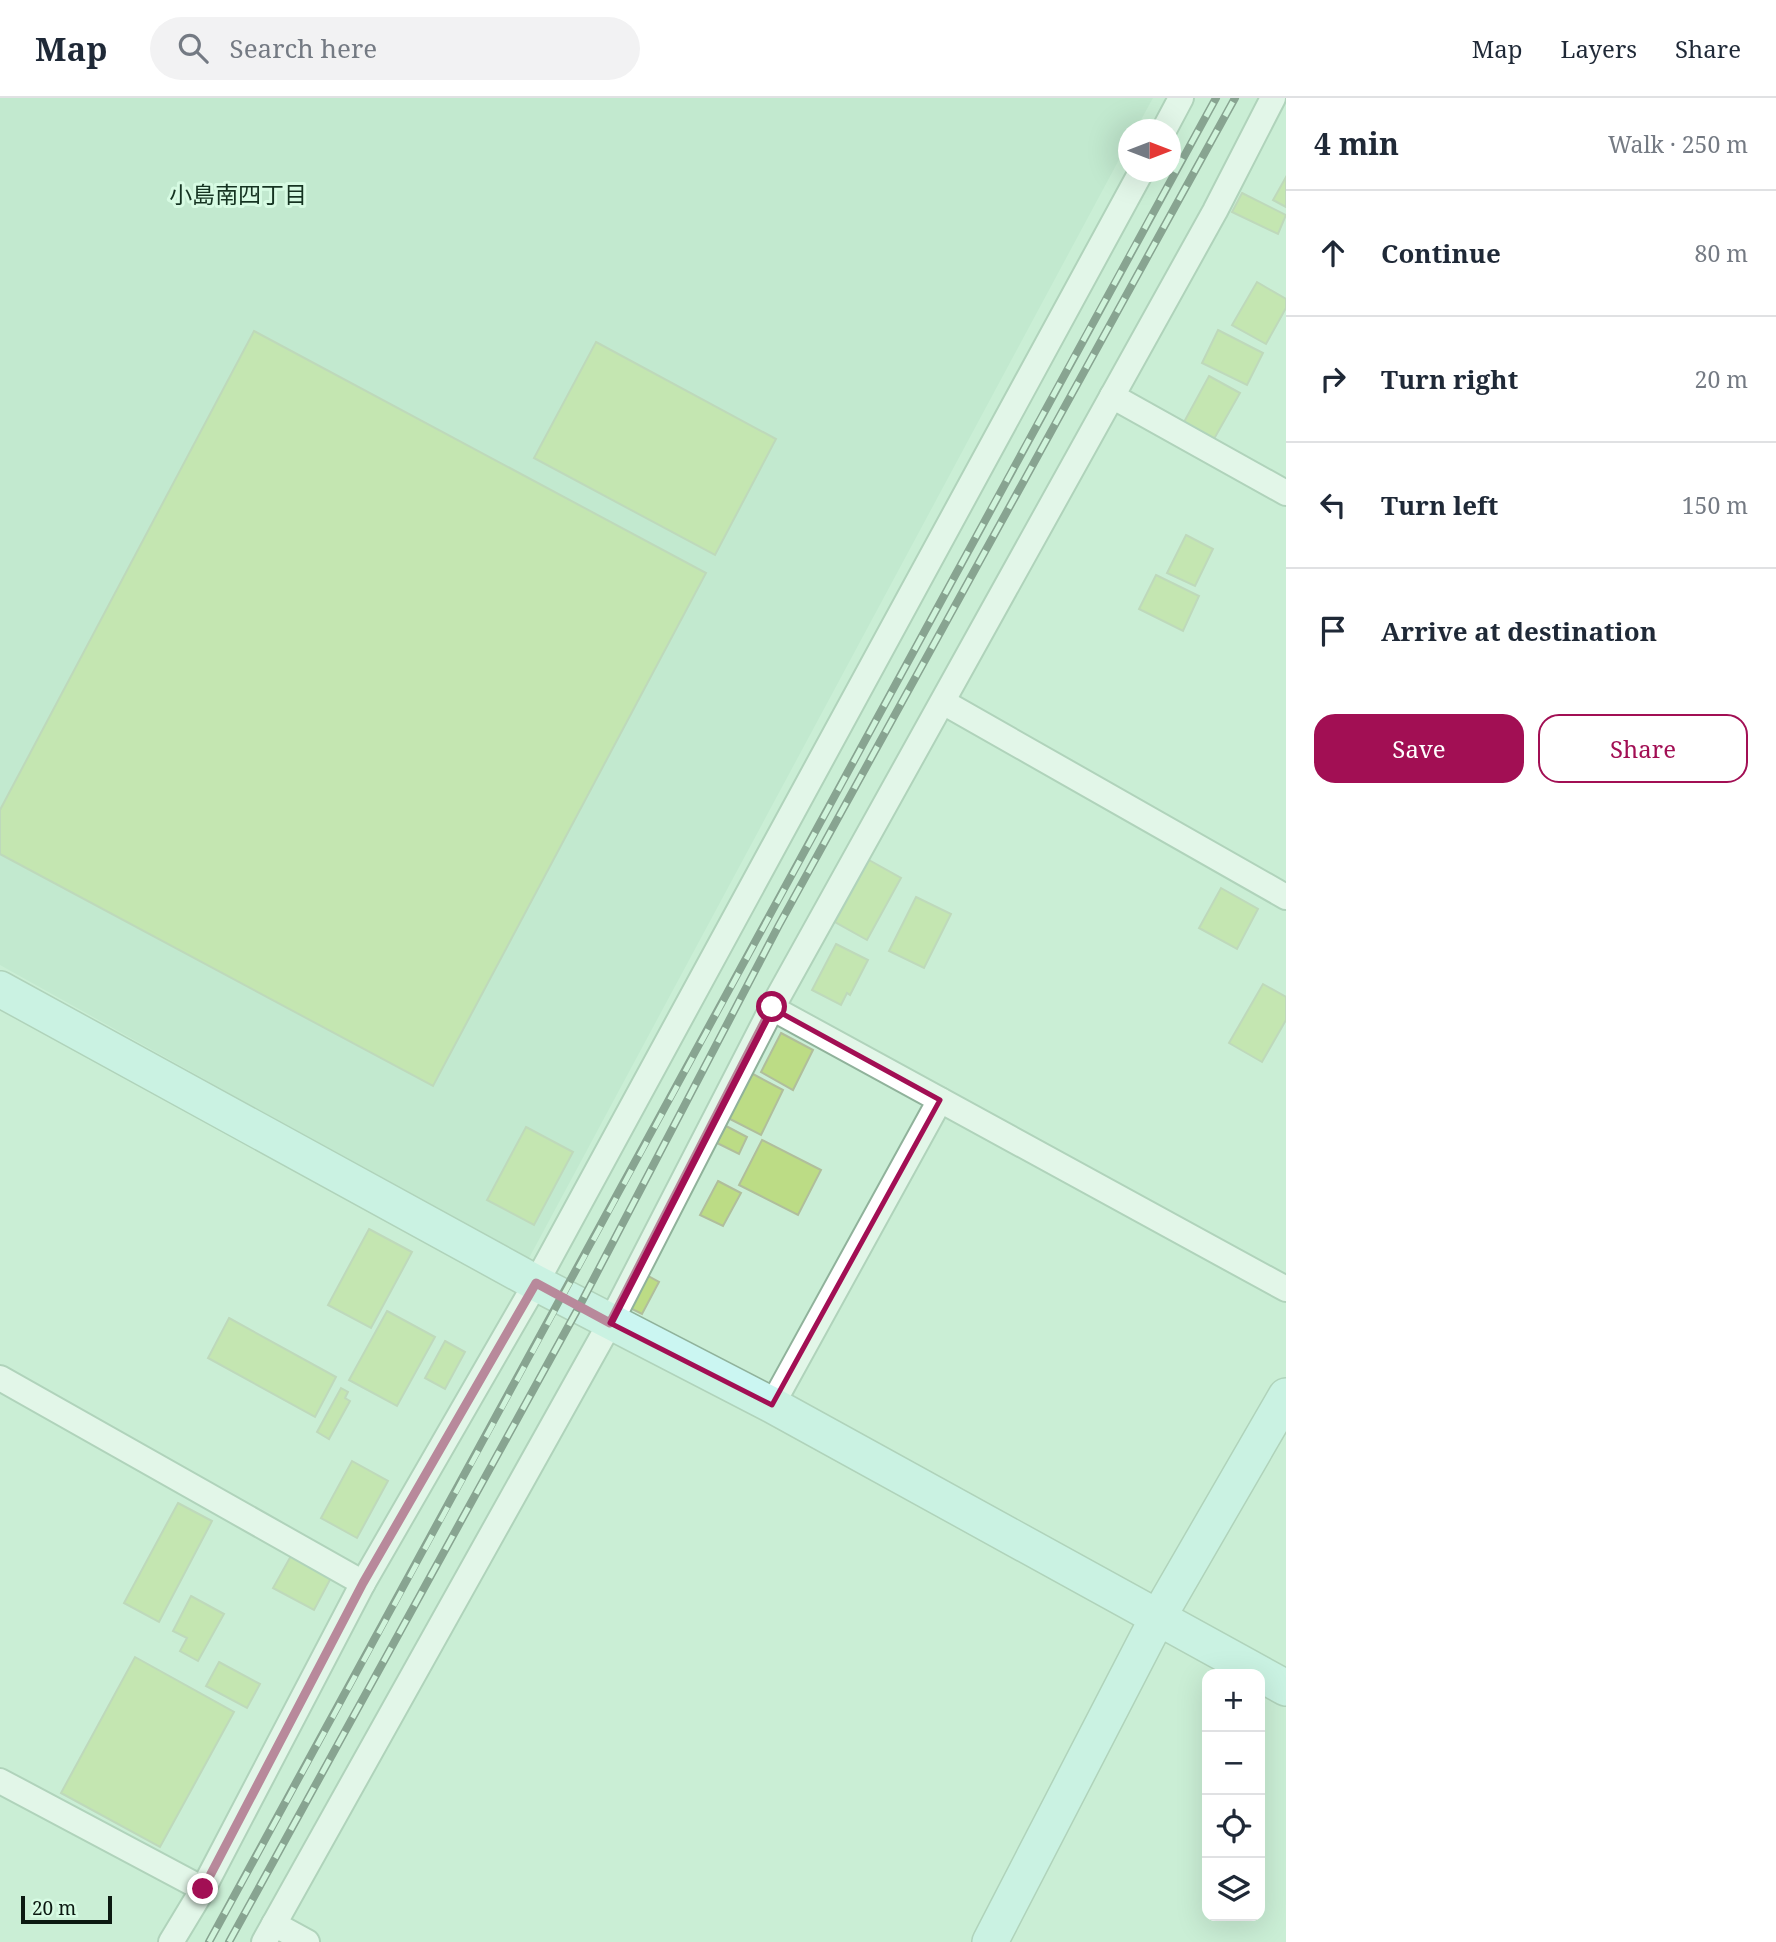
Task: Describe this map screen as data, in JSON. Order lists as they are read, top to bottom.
{
  "districts": ["小島南四丁目"],
  "scale_bar": "20 m",
  "north": "right",
  "page": {
    "header": "Map",
    "search": "Search here",
    "nav": ["Map", "Layers", "Share"],
    "heading": ["4 min", "Walk · 250 m"],
    "list": [
      ["Continue", "80 m"],
      ["Turn right", "20 m"],
      ["Turn left", "150 m"],
      "Arrive at destination"
    ],
    "buttons": ["Save", "Share"],
    "map_buttons": ["+", "−"],
    "scale": "20 m"
  }
}
